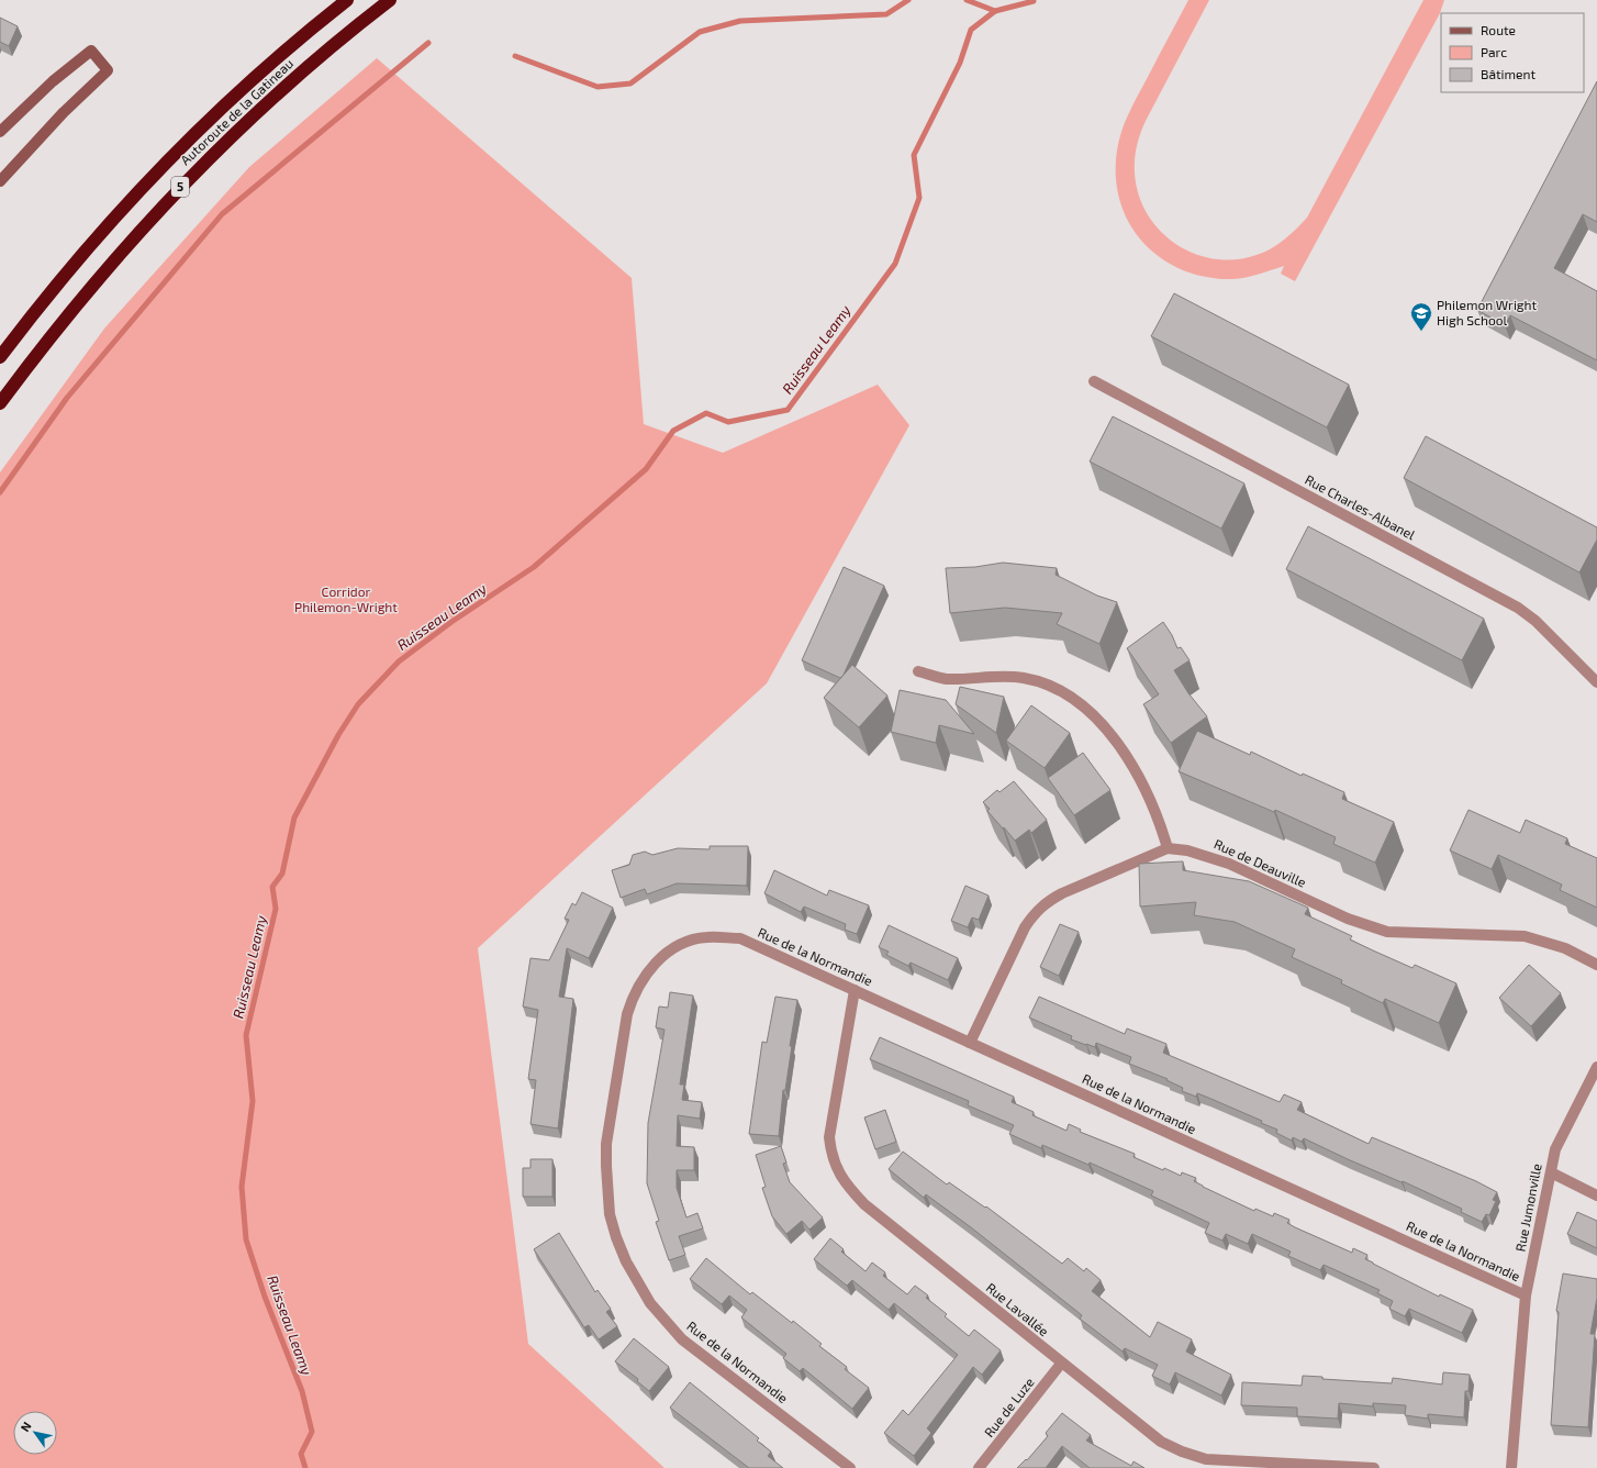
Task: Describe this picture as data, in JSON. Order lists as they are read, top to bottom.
{
  "streets": {
    "highway": ["Autoroute de la Gatineau", "5"],
    "street": [
      "Rue Charles-Albanel",
      "Rue de Deauville",
      "Rue de la Normandie",
      "Rue Jumonville",
      "Rue Lavallée",
      "Rue de Luze"
    ]
  },
  "crossings": [
    ["Rue de la Normandie", "Rue Jumonville"],
    ["Rue de la Normandie", "Rue Lavallée"],
    ["Rue Lavallée", "Rue de Luze"]
  ],
  "water": ["Ruisseau Leamy"],
  "parks": ["Corridor Philemon-Wright"],
  "places": {
    "school or university": ["Philemon Wright High School"]
  },
  "legend": ["Route", "Parc", "Bâtiment"],
  "north": "top left"
}
